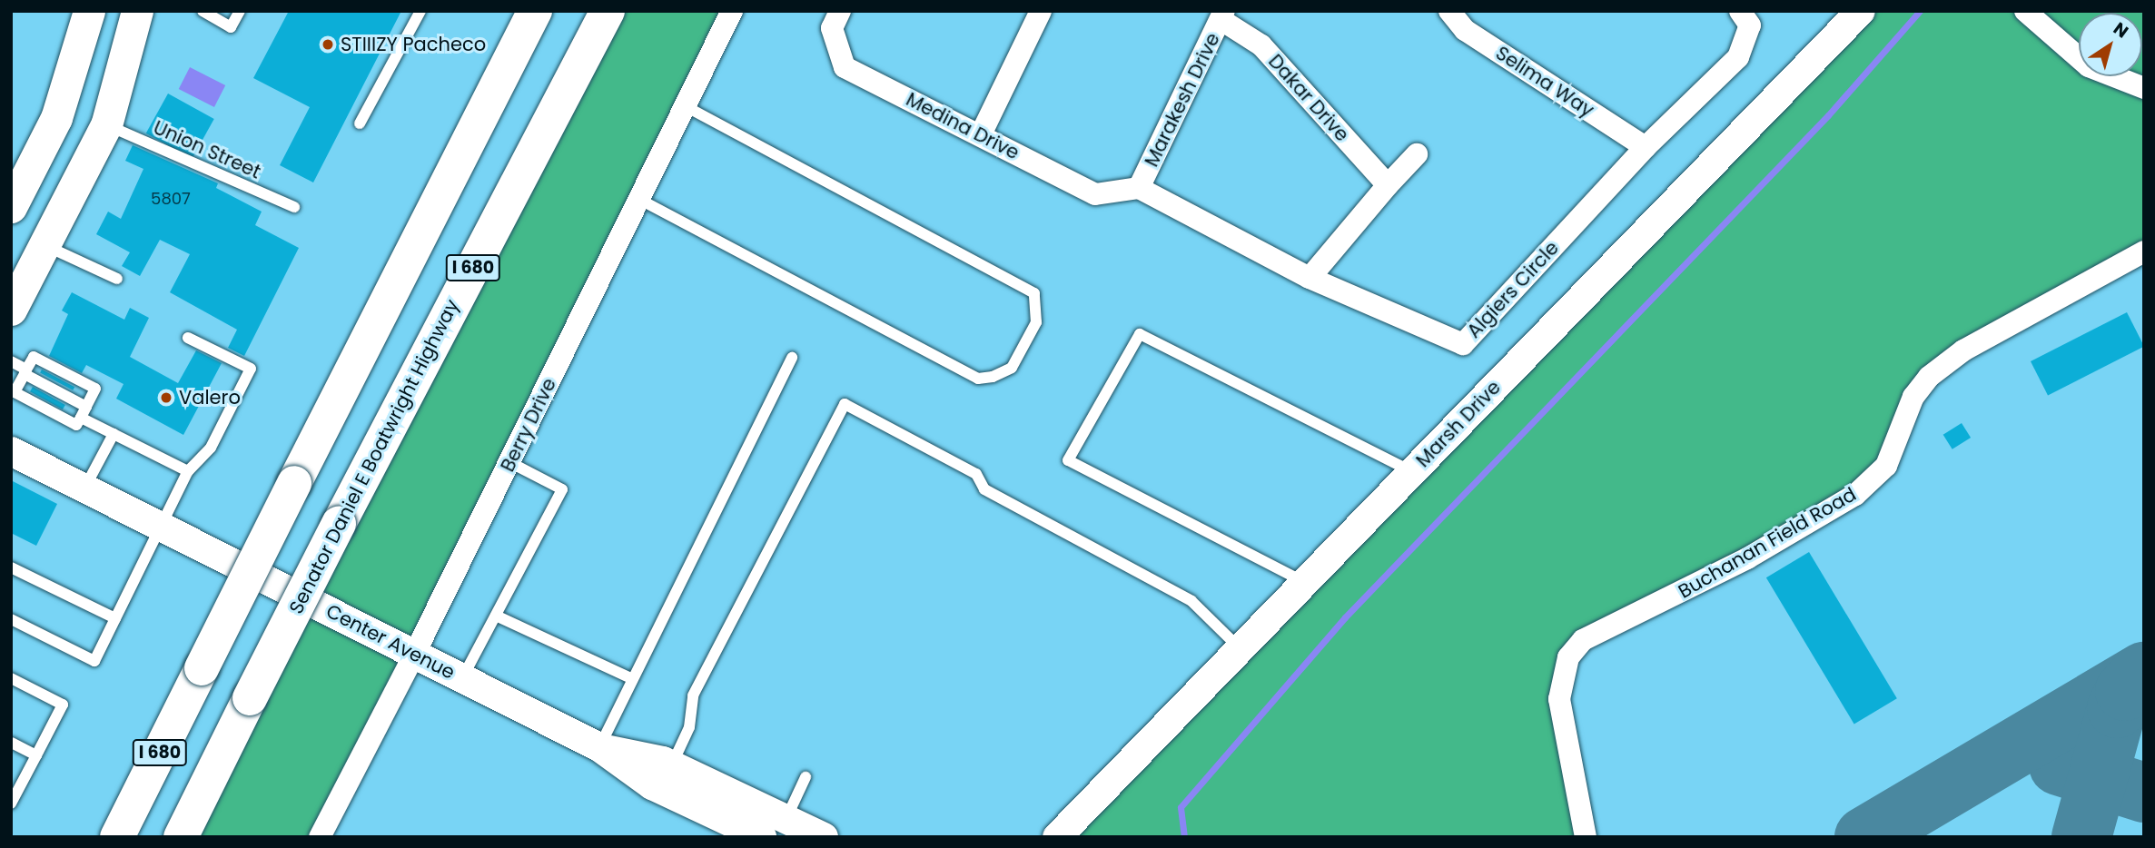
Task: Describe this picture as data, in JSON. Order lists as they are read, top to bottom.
{
  "streets": {
    "highway": ["I 680", "Senator Daniel E Boatwright Highway"],
    "street": [
      "Selima Way",
      "Dakar Drive",
      "Marakesh Drive",
      "Medina Drive",
      "Algiers Circle",
      "Marsh Drive",
      "Berry Drive",
      "Buchanan Field Road",
      "Center Avenue"
    ],
    "lane": ["Union Street"]
  },
  "crossings": [
    ["Selima Way", "Algiers Circle"],
    ["Dakar Drive", "Marakesh Drive"],
    ["Marakesh Drive", "Medina Drive"],
    ["Marakesh Drive", "Algiers Circle"],
    ["Medina Drive", "Algiers Circle"],
    ["Berry Drive", "Center Avenue"]
  ],
  "places": ["STIIIZY Pacheco", "Valero"],
  "house_numbers": ["5807"],
  "north": "top right"
}
